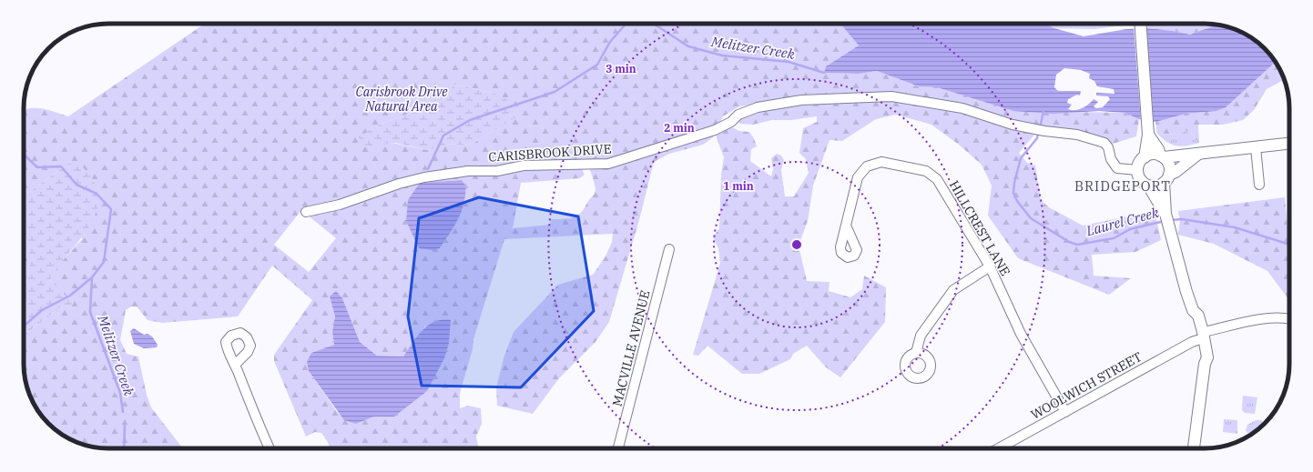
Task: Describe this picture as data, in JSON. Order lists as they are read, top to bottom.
{
  "streets": {
    "street": [
      "CARISBROOK DRIVE",
      "HILLCREST LANE",
      "MACVILLE AVENUE",
      "WOOLWICH STREET"
    ]
  },
  "crossings": [
    ["HILLCREST LANE", "WOOLWICH STREET"]
  ],
  "districts": ["BRIDGEPORT"],
  "water": ["Melitzer Creek", "Laurel Creek"],
  "parks": ["Carisbrook Drive Natural Area"],
  "rings": ["3 min", "2 min", "1 min"]
}
